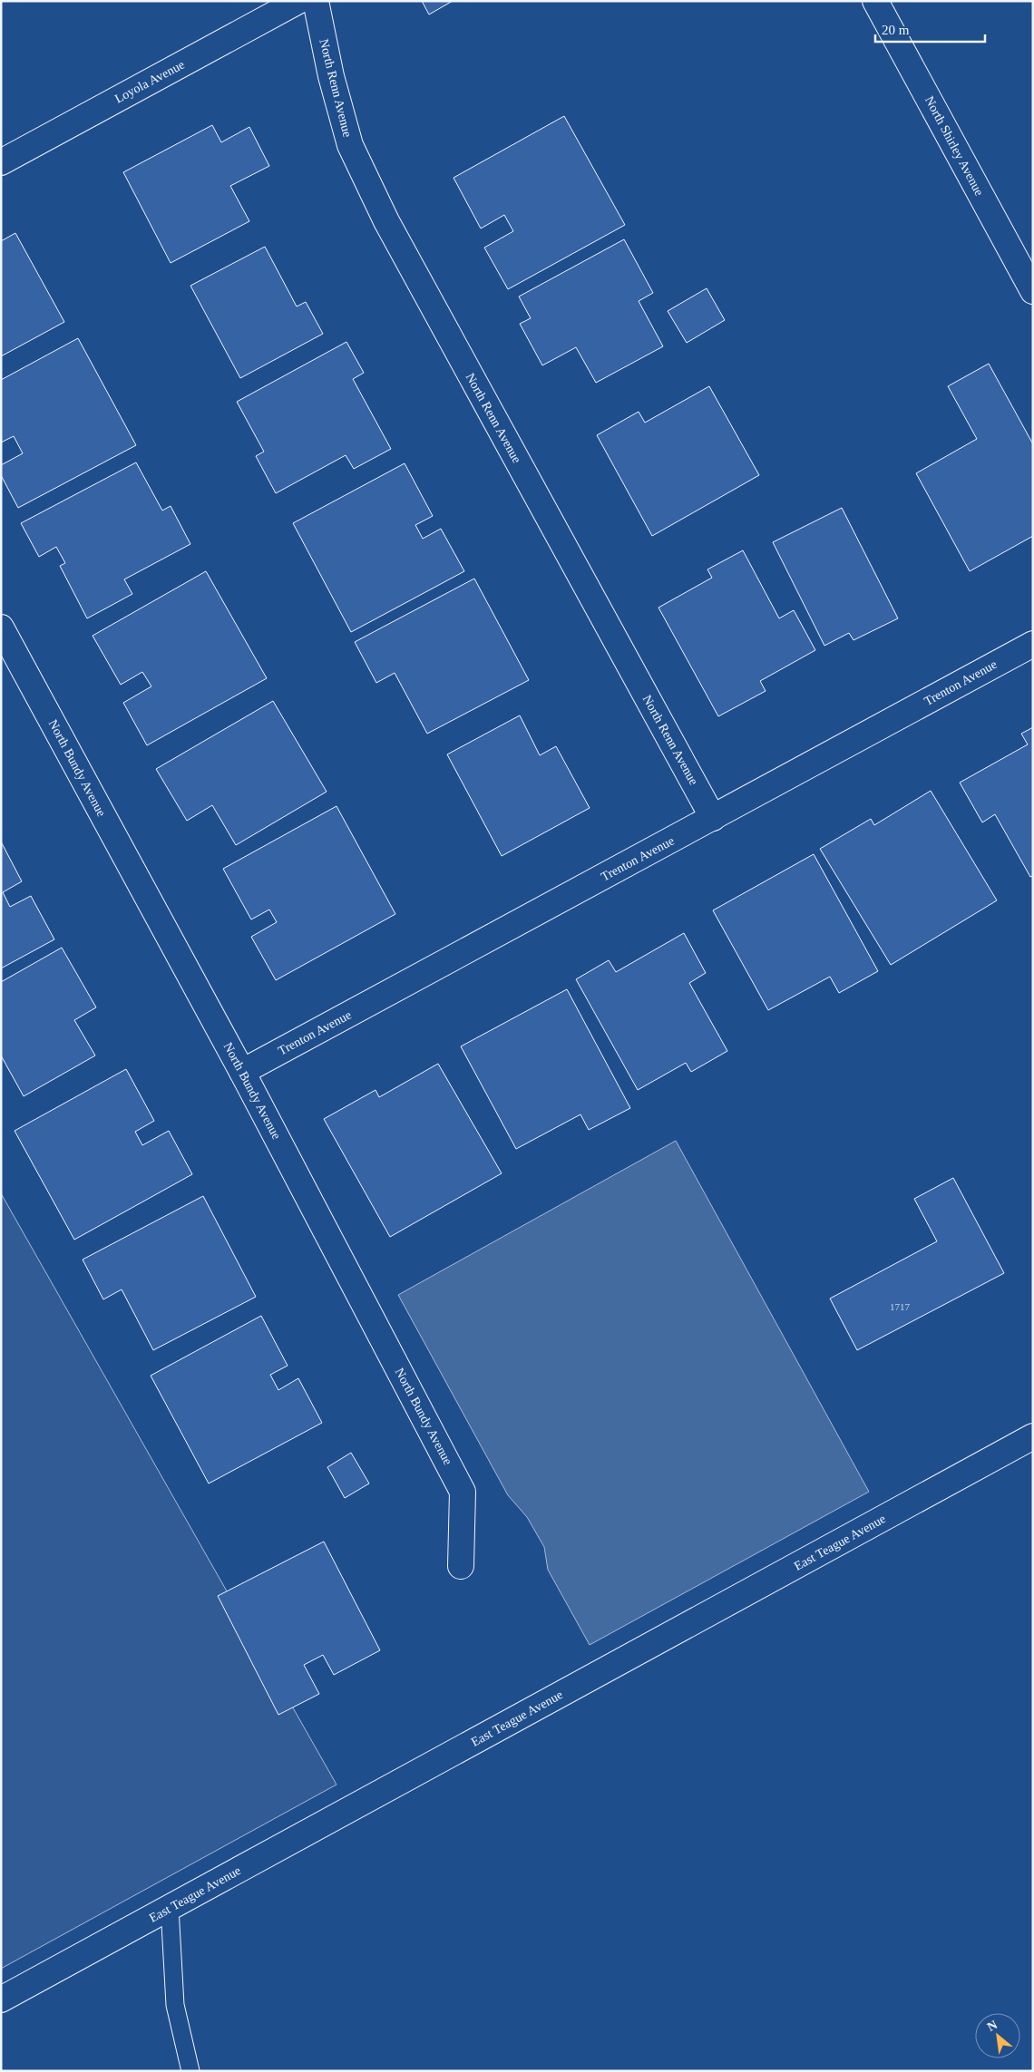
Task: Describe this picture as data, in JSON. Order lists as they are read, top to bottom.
{
  "streets": {
    "street": [
      "Loyola Avenue",
      "North Renn Avenue",
      "North Shirley Avenue",
      "Trenton Avenue",
      "North Bundy Avenue",
      "East Teague Avenue"
    ]
  },
  "crossings": [
    ["North Renn Avenue", "Trenton Avenue"],
    ["Trenton Avenue", "North Bundy Avenue"]
  ],
  "house_numbers": ["1717"],
  "scale_bar": "20 m",
  "north": "top left"
}
